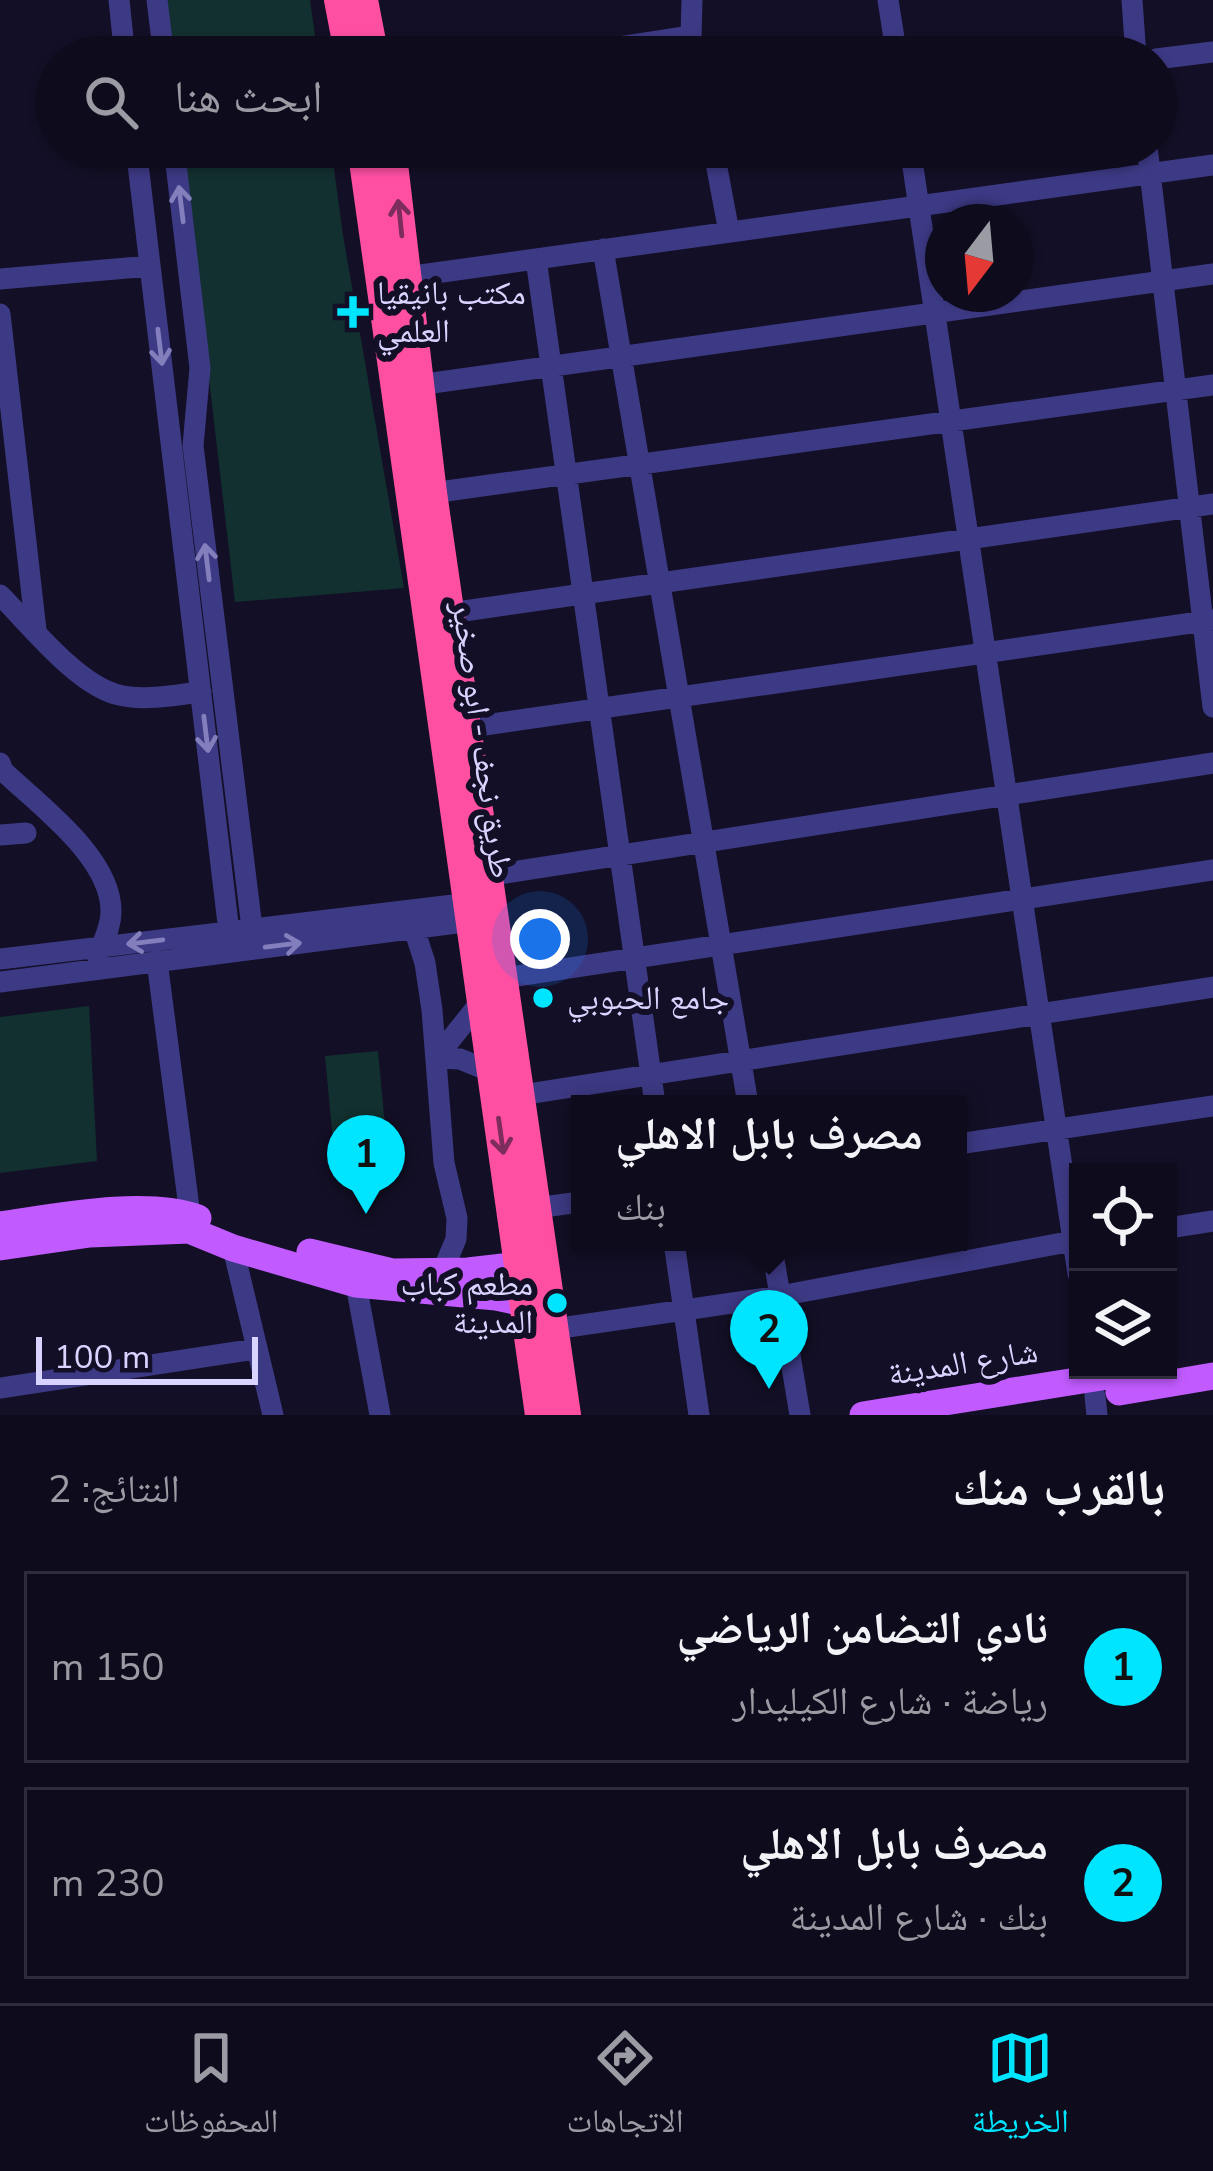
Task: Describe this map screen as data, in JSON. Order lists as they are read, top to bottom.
{
  "streets": {
    "highway": ["طريق نجف - ابو صخير"],
    "main road": ["شارع المدينة"]
  },
  "places": {
    "health": ["مكتب بانيقيا العلمي"],
    "other": ["جامع الحبوبي", "مطعم كباب المدينة"]
  },
  "scale_bar": "100 m",
  "north": "bottom",
  "page": {
    "search": "ابحث هنا",
    "popup": ["مصرف بابل الاهلي", "بنك"],
    "pins": ["1", "2"],
    "scale": "100 m",
    "heading": ["بالقرب منك", "النتائج: 2"],
    "list": [
      {
        "mark": "1",
        "name": "نادي التضامن الرياضي",
        "note": "رياضة · شارع الكيليدار",
        "value": "150 m"
      },
      {
        "mark": "2",
        "name": "مصرف بابل الاهلي",
        "note": "بنك · شارع المدينة",
        "value": "230 m"
      }
    ],
    "nav": ["الخريطة", "الاتجاهات", "المحفوظات"]
  }
}
